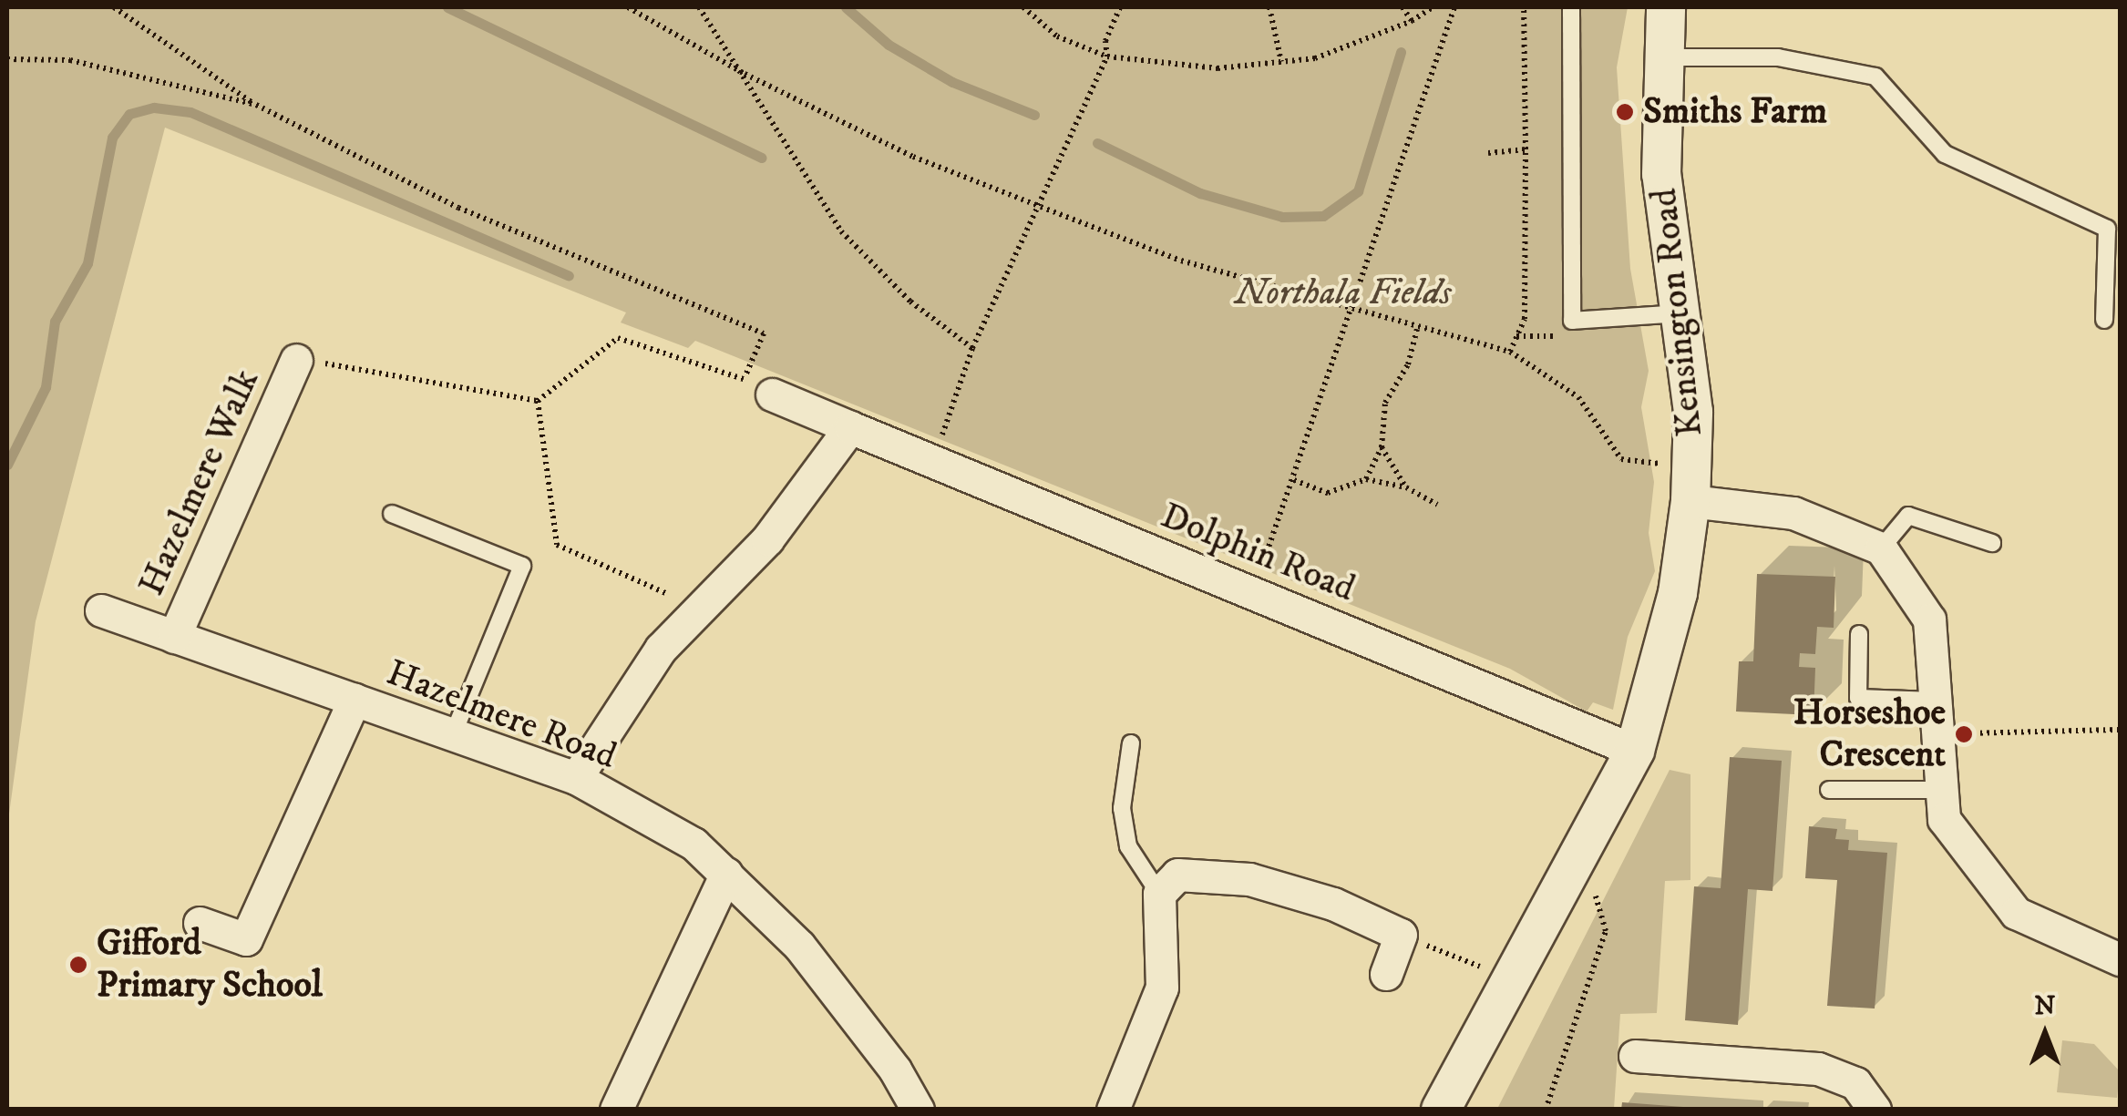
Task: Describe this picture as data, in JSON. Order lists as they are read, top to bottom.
{
  "streets": {
    "street": [
      "Kensington Road",
      "Hazelmere Walk",
      "Dolphin Road",
      "Hazelmere Road"
    ]
  },
  "crossings": [
    ["Kensington Road", "Dolphin Road"],
    ["Hazelmere Walk", "Hazelmere Road"]
  ],
  "parks": ["Northala Fields"],
  "places": ["Smiths Farm", "Horseshoe Crescent", "Gifford Primary School"],
  "north": "top"
}
